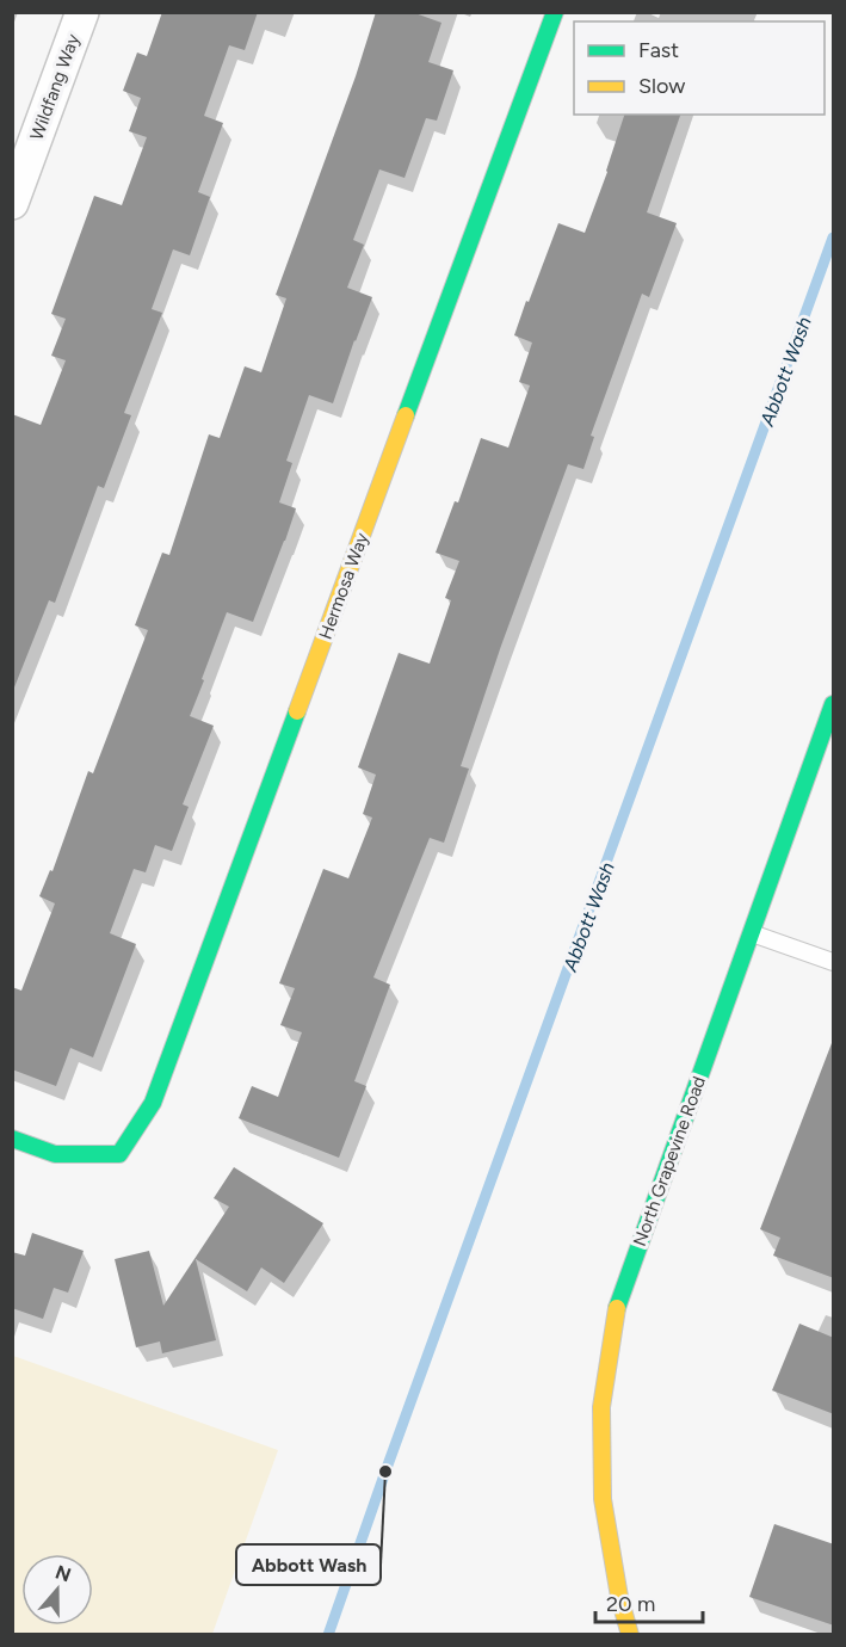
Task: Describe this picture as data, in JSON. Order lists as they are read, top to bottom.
{
  "streets": {
    "street": ["Wildfang Way", "Hermosa Way", "North Grapevine Road"]
  },
  "water": ["Abbott Wash"],
  "places": ["Abbott Wash"],
  "legend": ["Fast", "Slow"],
  "scale_bar": "20 m",
  "north": "top"
}
